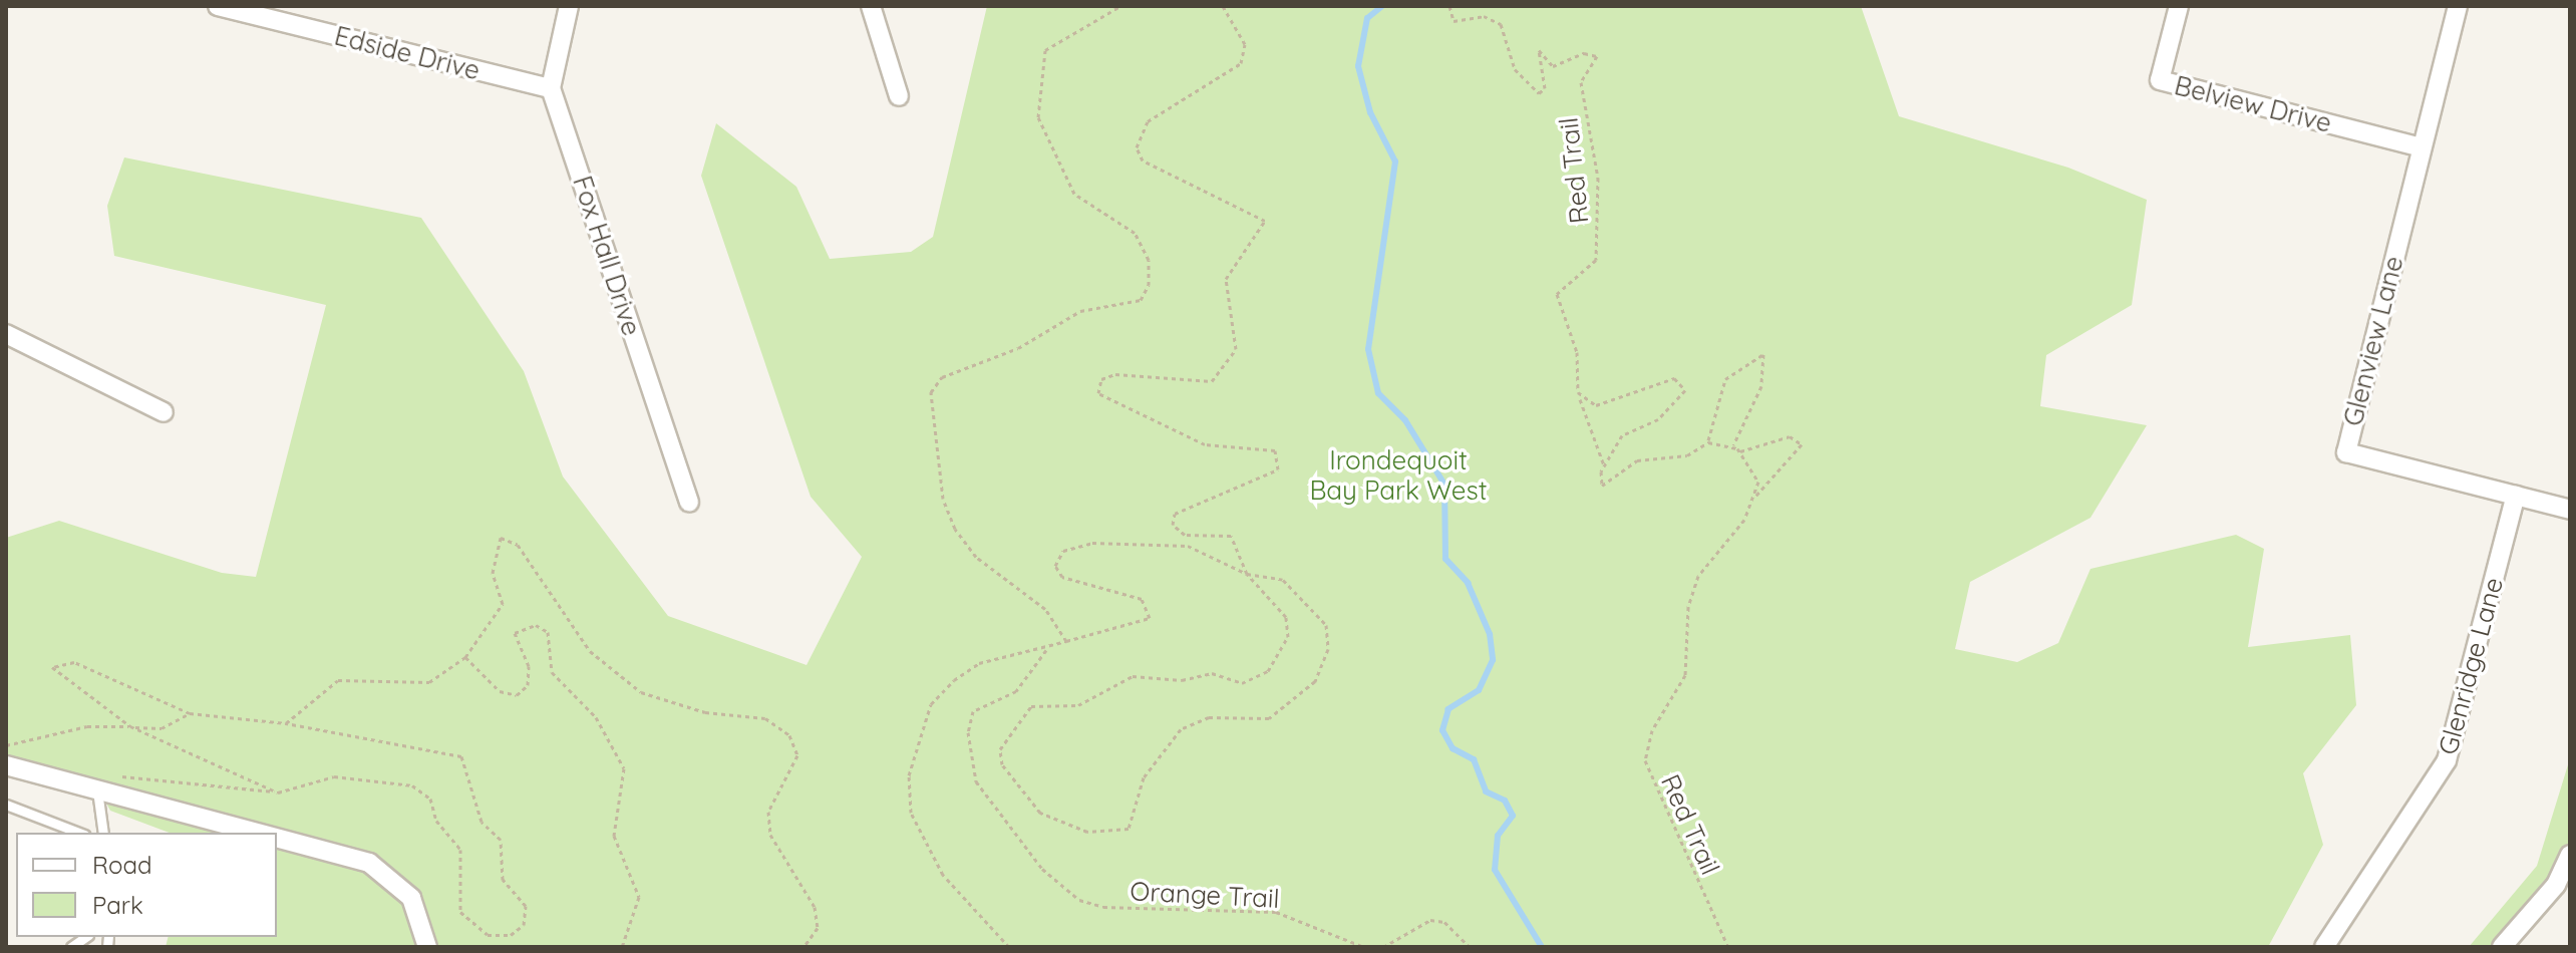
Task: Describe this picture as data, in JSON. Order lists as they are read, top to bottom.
{
  "streets": {
    "street": [
      "Edside Drive",
      "Belview Drive",
      "Fox Hall Drive",
      "Glenview Lane",
      "Glenridge Lane"
    ],
    "path": ["Red Trail", "Orange Trail"]
  },
  "crossings": [
    ["Edside Drive", "Fox Hall Drive"],
    ["Belview Drive", "Glenview Lane"],
    ["Glenview Lane", "Glenridge Lane"]
  ],
  "parks": ["Irondequoit Bay Park West"],
  "legend": ["Road", "Park"]
}
